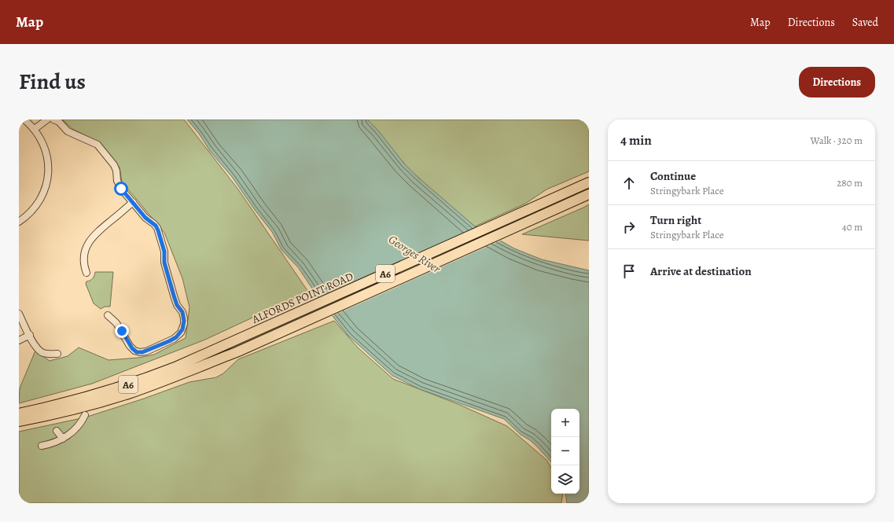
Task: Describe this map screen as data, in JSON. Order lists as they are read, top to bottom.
{
  "streets": {
    "highway": ["A6", "ALFORDS POINT ROAD"]
  },
  "water": ["Georges River"],
  "page": {
    "header": "Map",
    "nav": ["Map", "Directions", "Saved"],
    "title": "Find us",
    "buttons": "Directions",
    "heading": ["4 min", "Walk · 320 m"],
    "list": [
      ["Continue", "Stringybark Place", "280 m"],
      ["Turn right", "Stringybark Place", "40 m"],
      "Arrive at destination"
    ],
    "map_buttons": ["+", "−"]
  }
}
